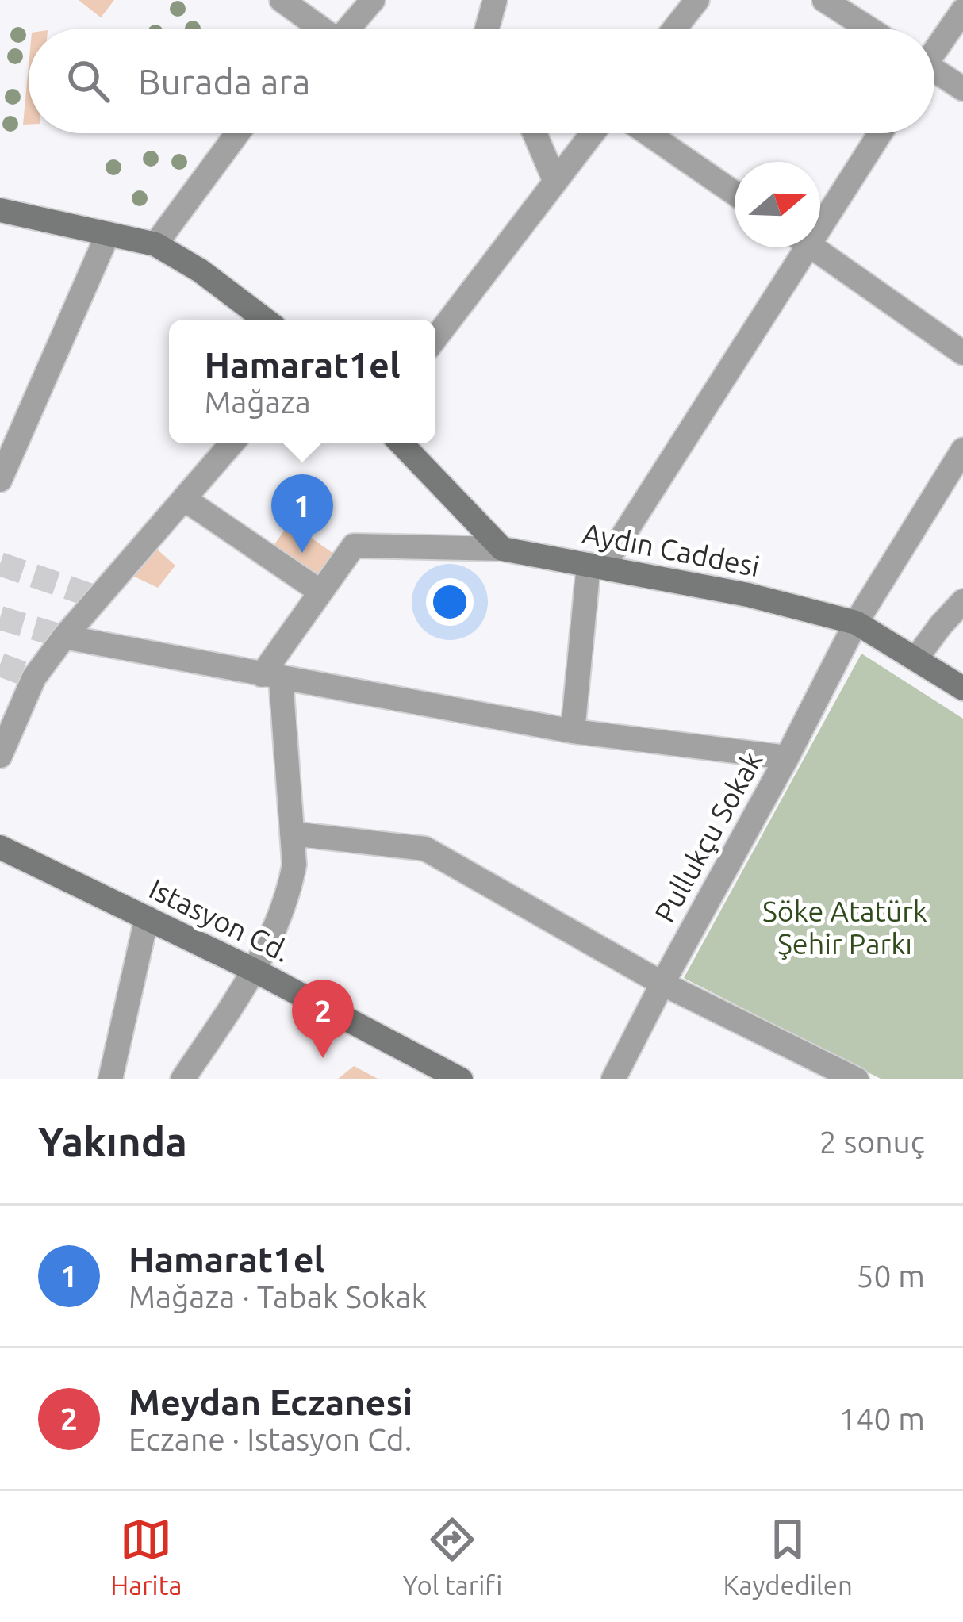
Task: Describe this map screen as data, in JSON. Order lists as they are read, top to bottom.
{
  "streets": {
    "main road": ["Aydın Caddesi", "Istasyon Cd."],
    "street": ["Pullukçu Sokak"]
  },
  "crossings": [
    ["Aydın Caddesi", "Pullukçu Sokak"]
  ],
  "parks": ["Söke Atatürk Şehir Parkı"],
  "north": "right",
  "page": {
    "search": "Burada ara",
    "popup": ["Hamarat1el", "Mağaza"],
    "pins": ["1", "2"],
    "heading": ["Yakında", "2 sonuç"],
    "list": [
      {
        "mark": "1",
        "name": "Hamarat1el",
        "note": "Mağaza · Tabak Sokak",
        "value": "50 m"
      },
      {
        "mark": "2",
        "name": "Meydan Eczanesi",
        "note": "Eczane · Istasyon Cd.",
        "value": "140 m"
      }
    ],
    "nav": ["Harita", "Yol tarifi", "Kaydedilen"]
  }
}
